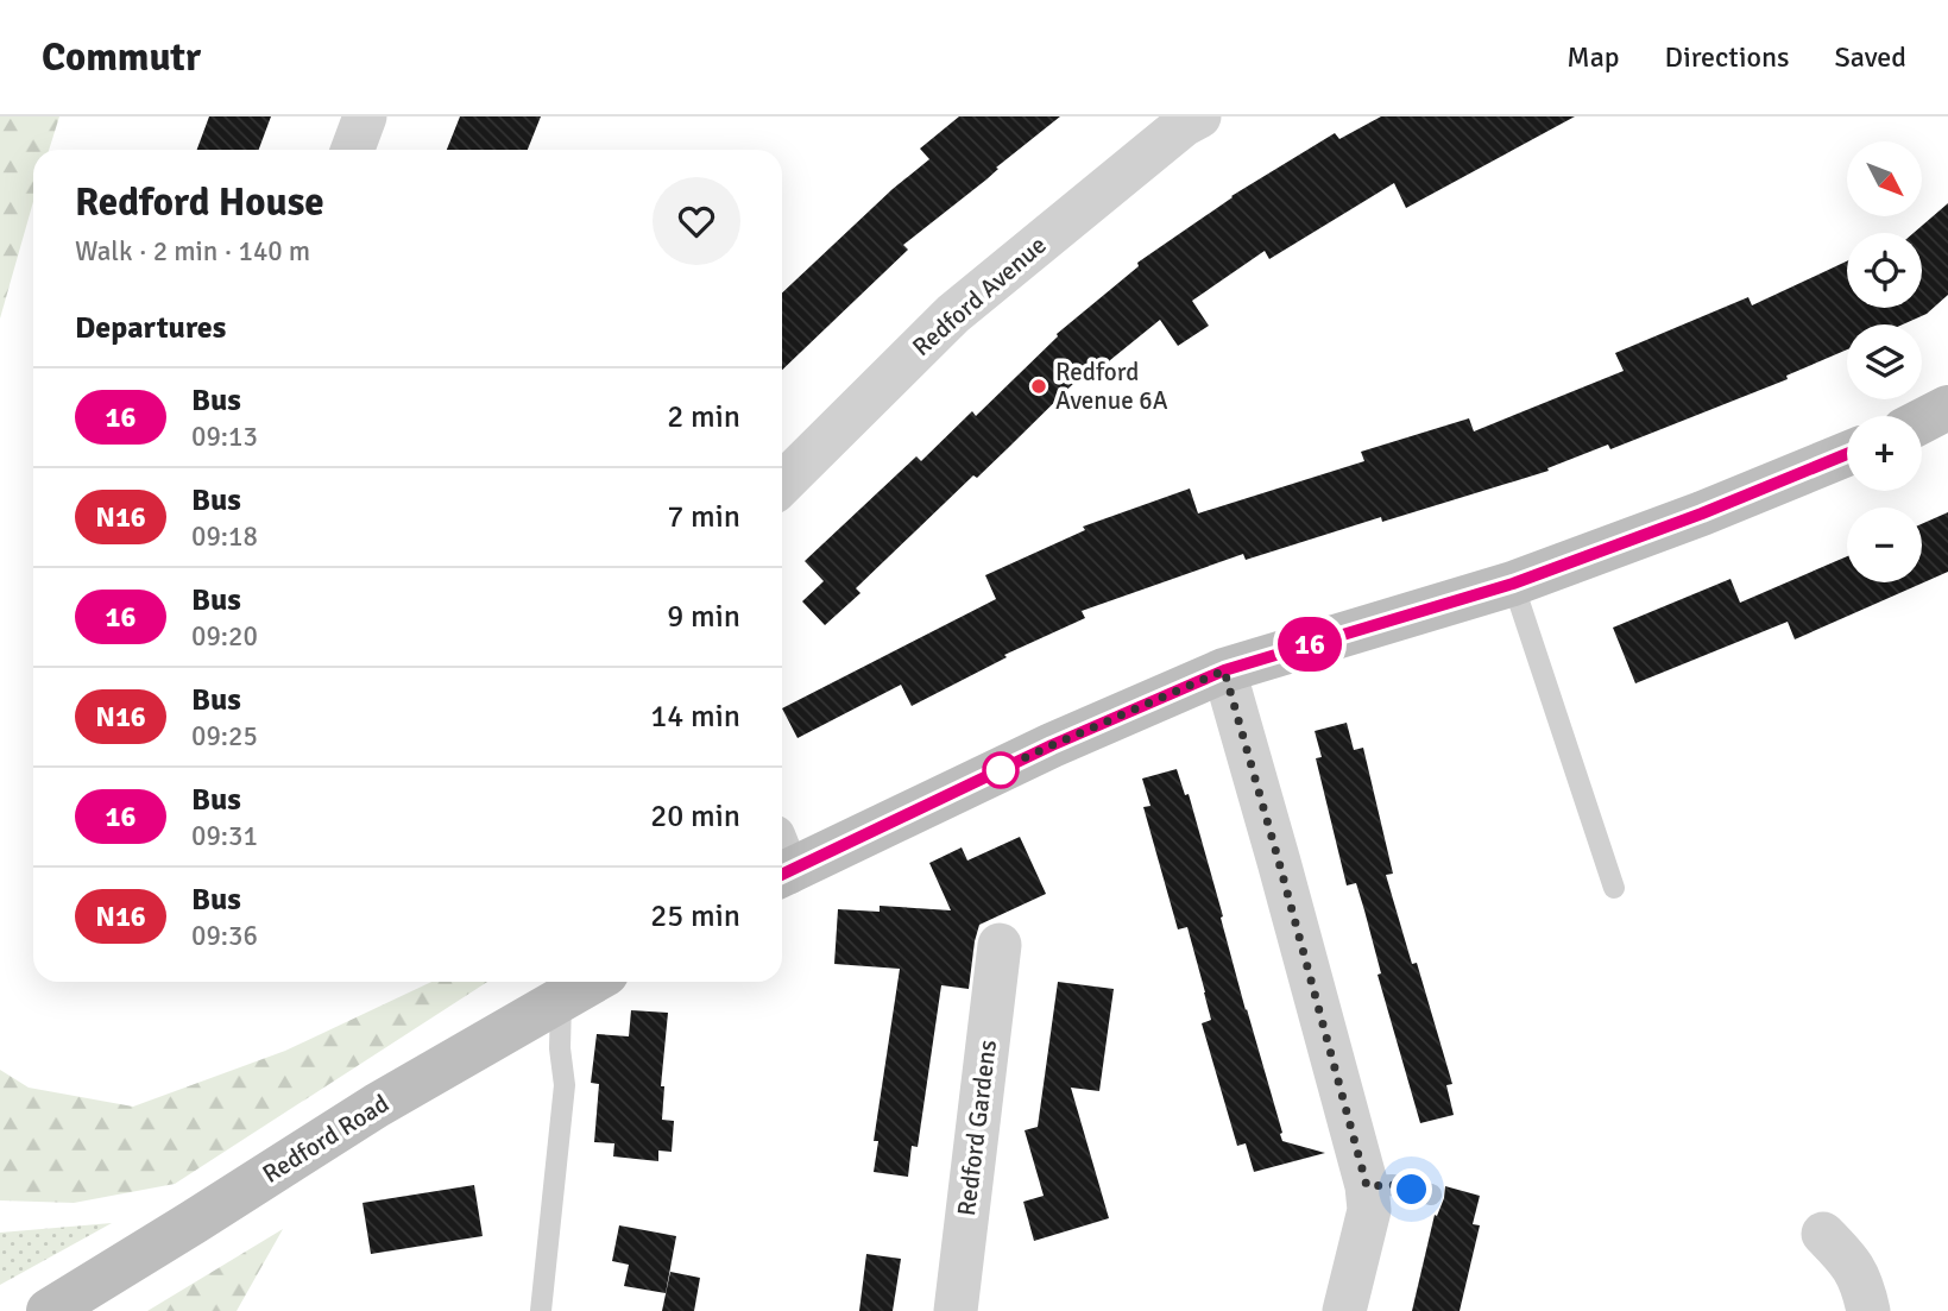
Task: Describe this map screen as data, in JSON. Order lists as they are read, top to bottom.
{
  "streets": {
    "main road": ["Redford Road"],
    "street": ["Redford Avenue", "Redford Gardens"]
  },
  "places": ["Redford Avenue 6A"],
  "lines": ["bus line 16"],
  "north": "bottom right",
  "page": {
    "header": "Commutr",
    "nav": ["Map", "Directions", "Saved"],
    "on_map": "16",
    "map_buttons": ["+", "−"],
    "heading": [
      ["Redford House", "Walk · 2 min · 140 m"],
      "Departures"
    ],
    "list": [
      {
        "mark": "16",
        "name": "Bus",
        "note": "09:13",
        "value": "2 min"
      },
      {
        "mark": "N16",
        "name": "Bus",
        "note": "09:18",
        "value": "7 min"
      },
      {
        "mark": "16",
        "name": "Bus",
        "note": "09:20",
        "value": "9 min"
      },
      {
        "mark": "N16",
        "name": "Bus",
        "note": "09:25",
        "value": "14 min"
      },
      {
        "mark": "16",
        "name": "Bus",
        "note": "09:31",
        "value": "20 min"
      },
      {
        "mark": "N16",
        "name": "Bus",
        "note": "09:36",
        "value": "25 min"
      }
    ]
  }
}
